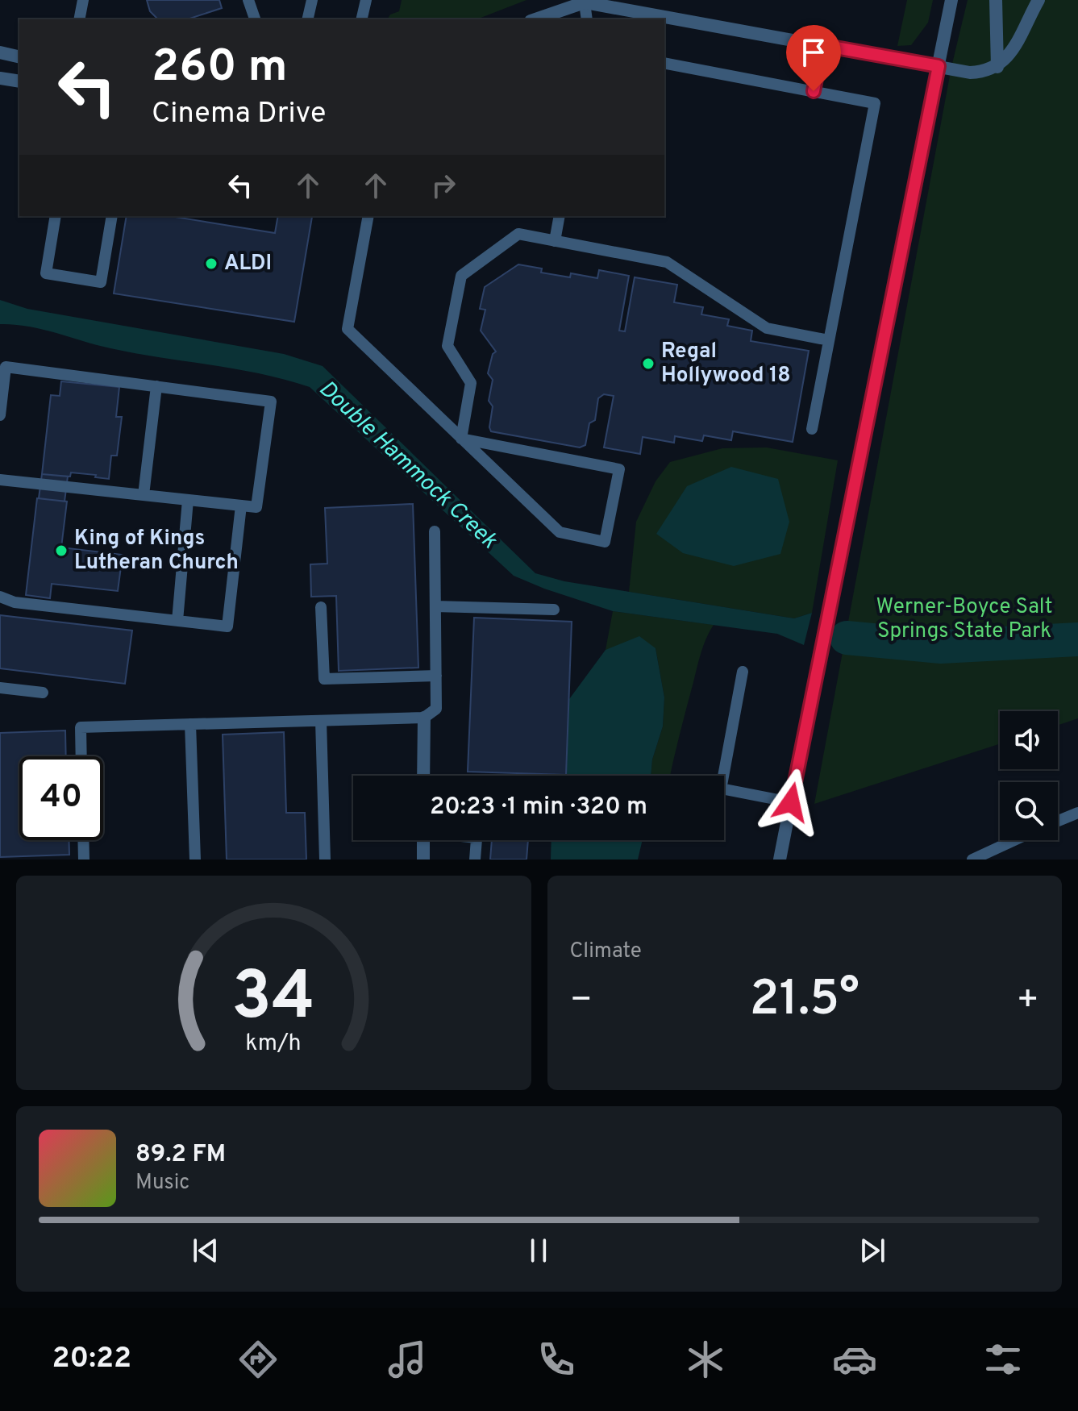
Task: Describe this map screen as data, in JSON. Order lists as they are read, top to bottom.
{
  "water": ["Double Hammock Creek"],
  "parks": ["Werner-Boyce Salt Springs State Park"],
  "places": ["ALDI", "Regal Hollywood 18", "King of Kings Lutheran Church"],
  "page": {
    "turn": ["260 m", "Cinema Drive"],
    "limit": "40",
    "trip": "20:23 · 1 min · 320 m",
    "tile": "Climate",
    "heat": ["−", "21.5°", "+"],
    "song": ["89.2 FM", "Music"],
    "tabs": "20:22",
    "gauge": ["34", "km/h"]
  }
}
